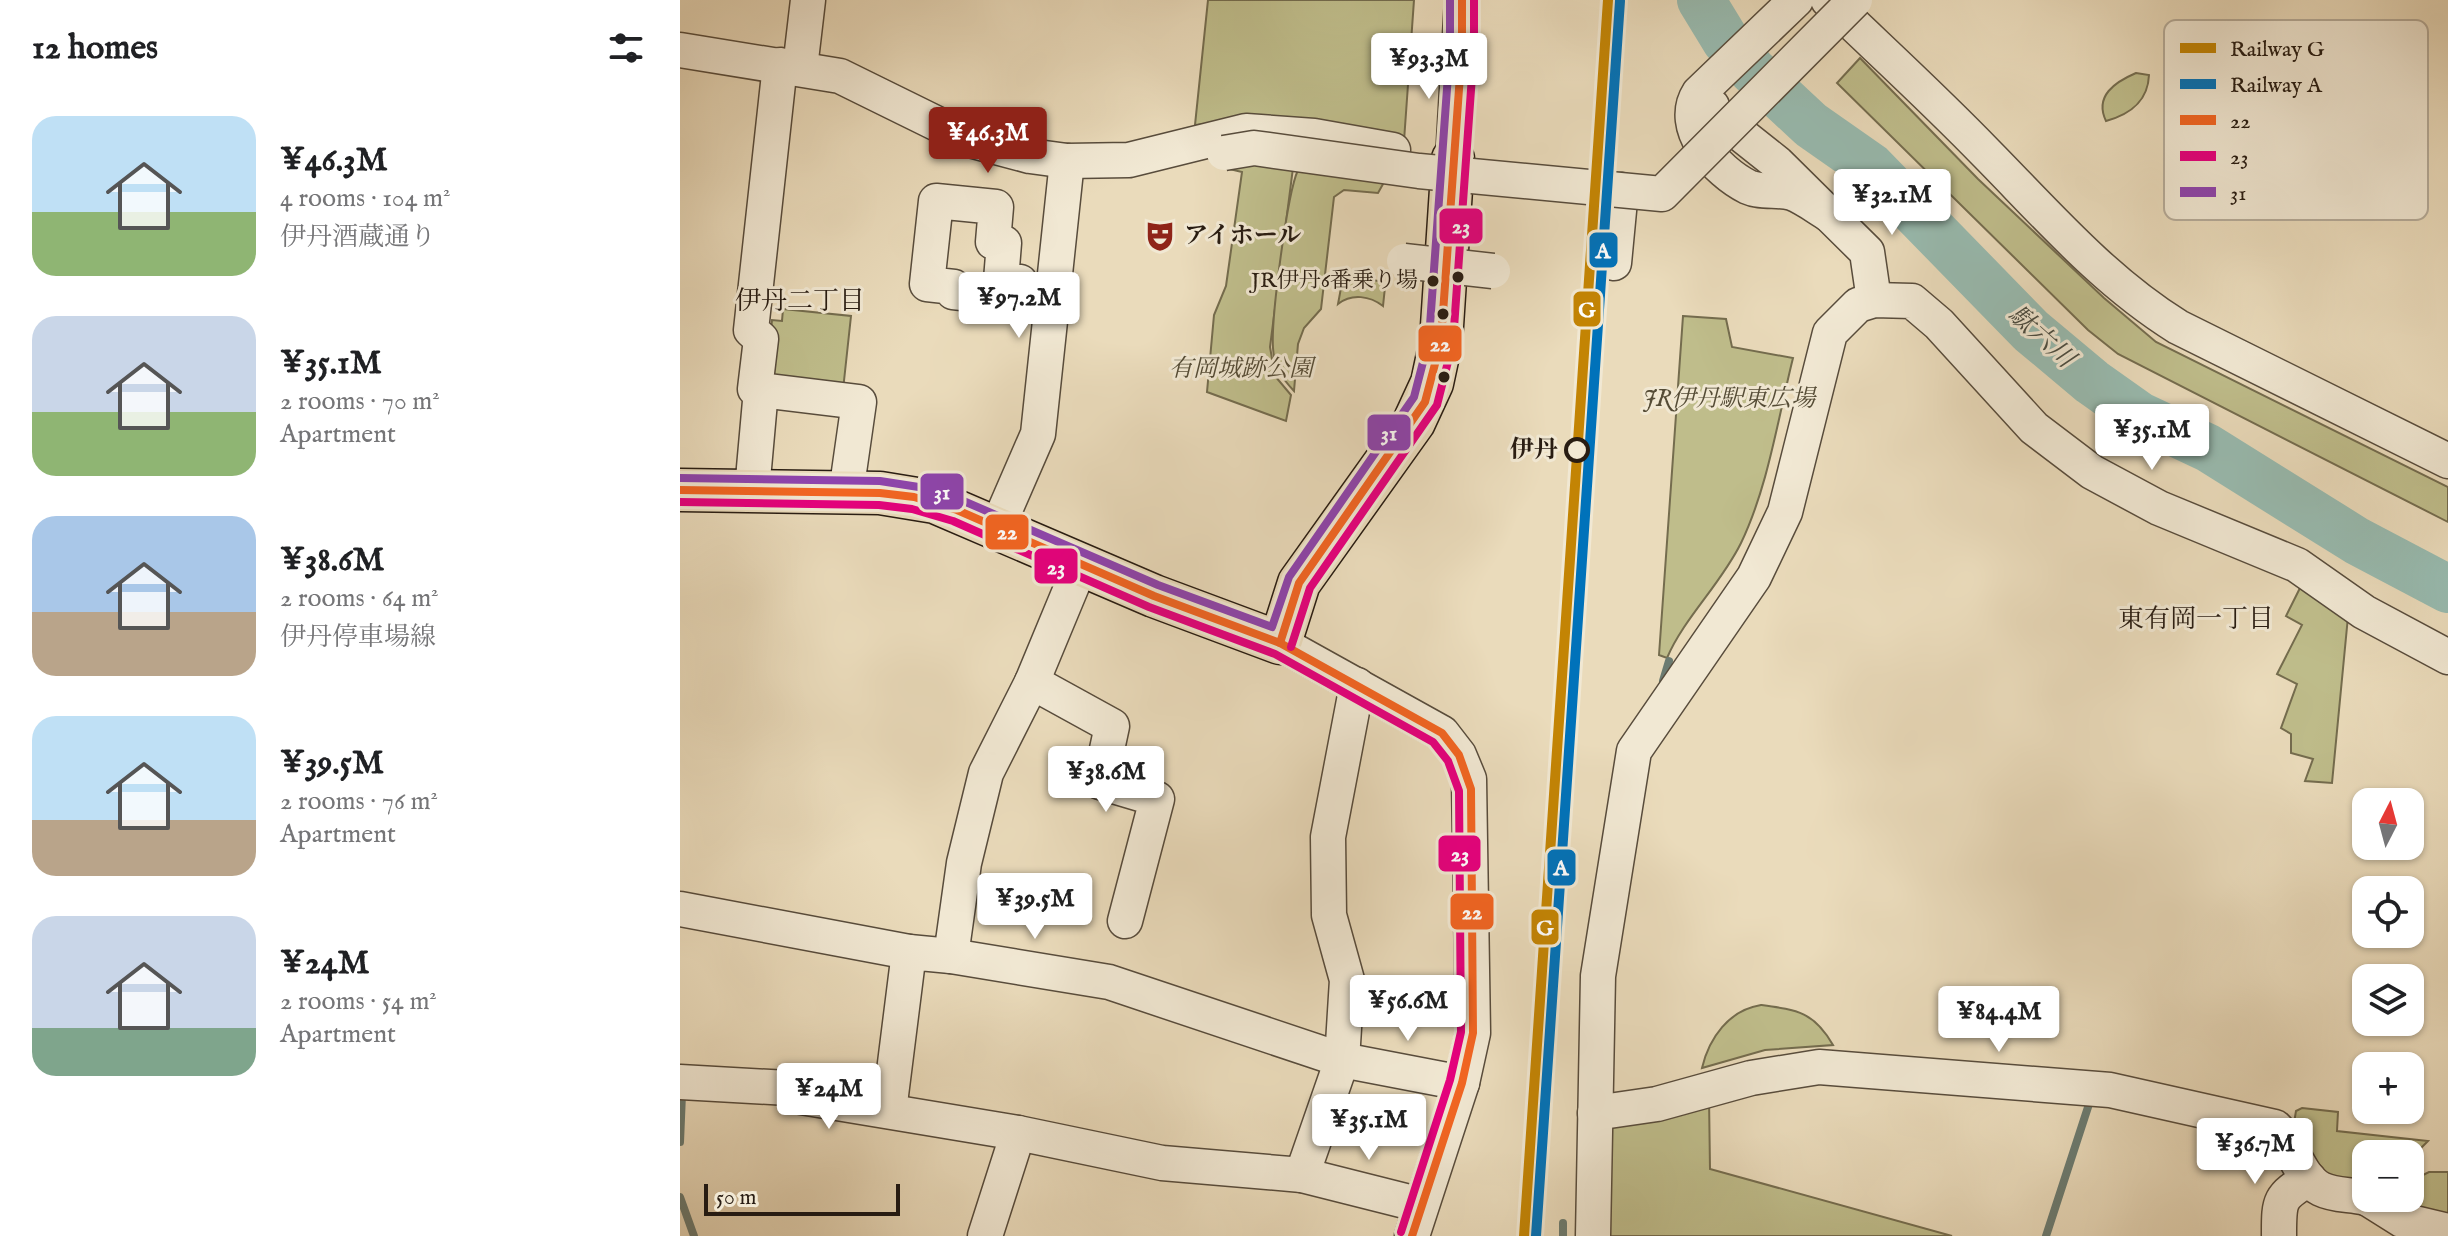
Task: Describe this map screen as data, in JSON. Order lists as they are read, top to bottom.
{
  "districts": ["伊丹二丁目", "東有岡一丁目"],
  "water": ["駄六川"],
  "parks": ["有岡城跡公園", "JR伊丹駅東広場"],
  "places": {
    "theatre": ["アイホール"],
    "other": ["JR伊丹6番乗り場", "伊丹"]
  },
  "lines": [
    "rail line G",
    "transit line 22",
    "transit line 23",
    "transit line 31",
    "rail line A"
  ],
  "legend": [
    "Railway G",
    "Railway A",
    "22",
    "23",
    "31"
  ],
  "scale_bar": "50 m",
  "north": "top",
  "page": {
    "heading": "12 homes",
    "price": [
      "¥93.3M",
      "¥46.3M",
      "¥32.1M",
      "¥97.2M",
      "¥35.1M",
      "¥38.6M",
      "¥39.5M",
      "¥56.6M",
      "¥84.4M",
      "¥24M",
      "¥35.1M",
      "¥36.7M"
    ],
    "list": [
      {
        "name": "¥46.3M",
        "note": "4 rooms · 104 m² · 伊丹酒蔵通り"
      },
      {
        "name": "¥35.1M",
        "note": "2 rooms · 70 m² · Apartment"
      },
      {
        "name": "¥38.6M",
        "note": "2 rooms · 64 m² · 伊丹停車場線"
      },
      {
        "name": "¥39.5M",
        "note": "2 rooms · 76 m² · Apartment"
      },
      {
        "name": "¥24M",
        "note": "2 rooms · 54 m² · Apartment"
      }
    ],
    "map_buttons": ["+", "−"],
    "scale": "50 m"
  }
}
